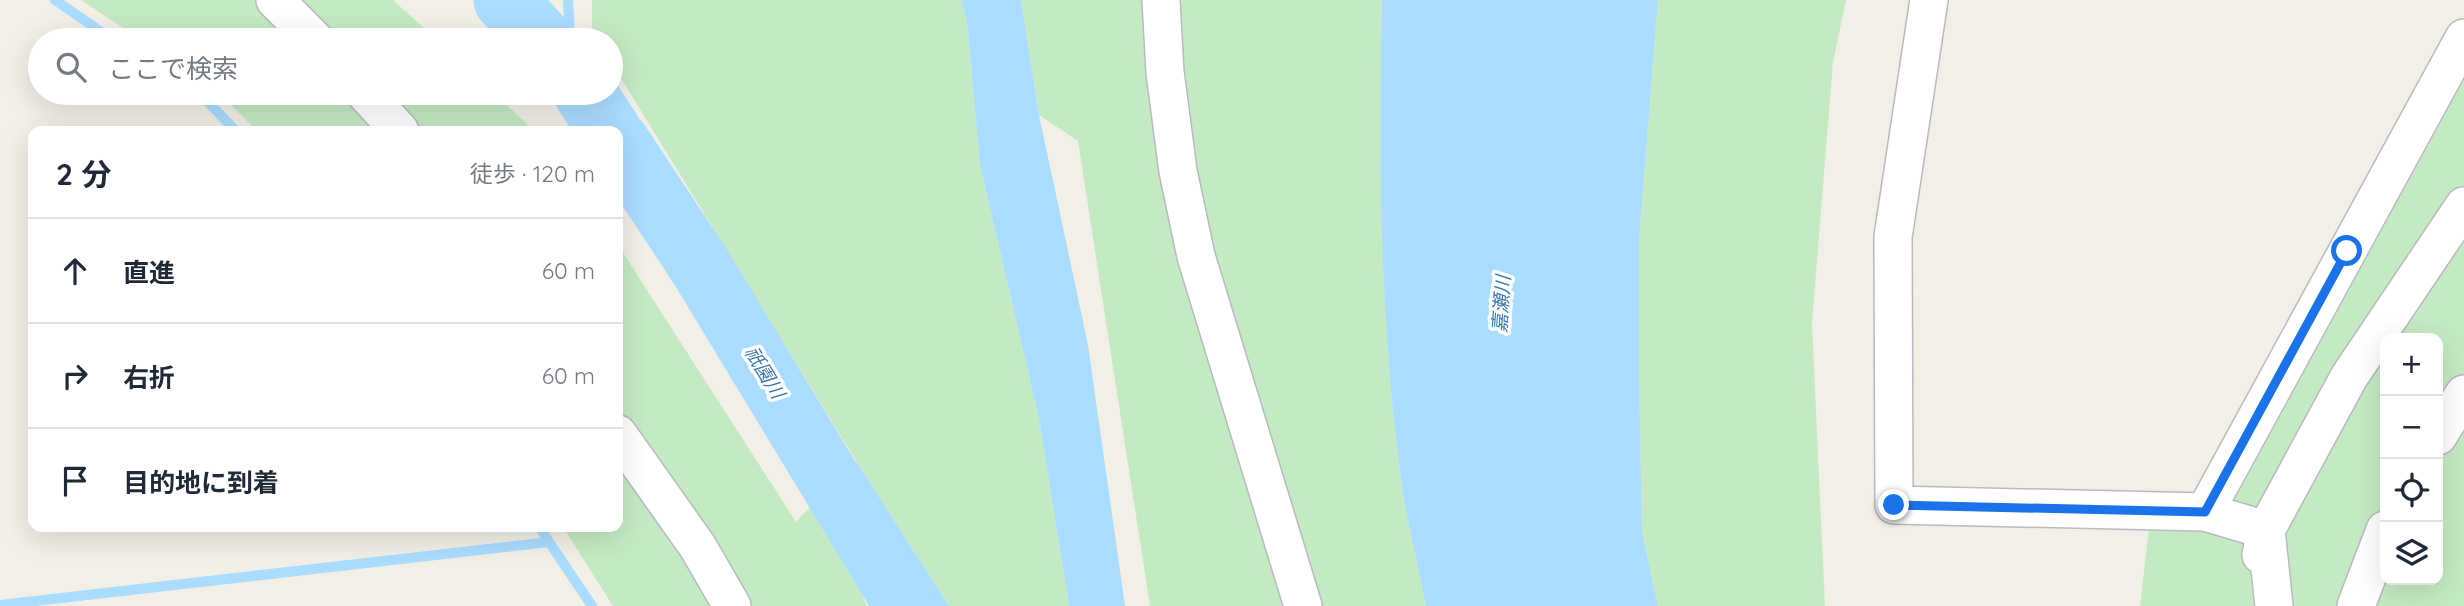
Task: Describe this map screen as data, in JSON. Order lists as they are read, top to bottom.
{
  "water": ["嘉瀬川", "祇園川"],
  "page": {
    "search": "ここで検索",
    "heading": ["2 分", "徒歩 · 120 m"],
    "list": [
      ["直進", "60 m"],
      ["右折", "60 m"],
      "目的地に到着"
    ],
    "map_buttons": ["+", "−"]
  }
}
